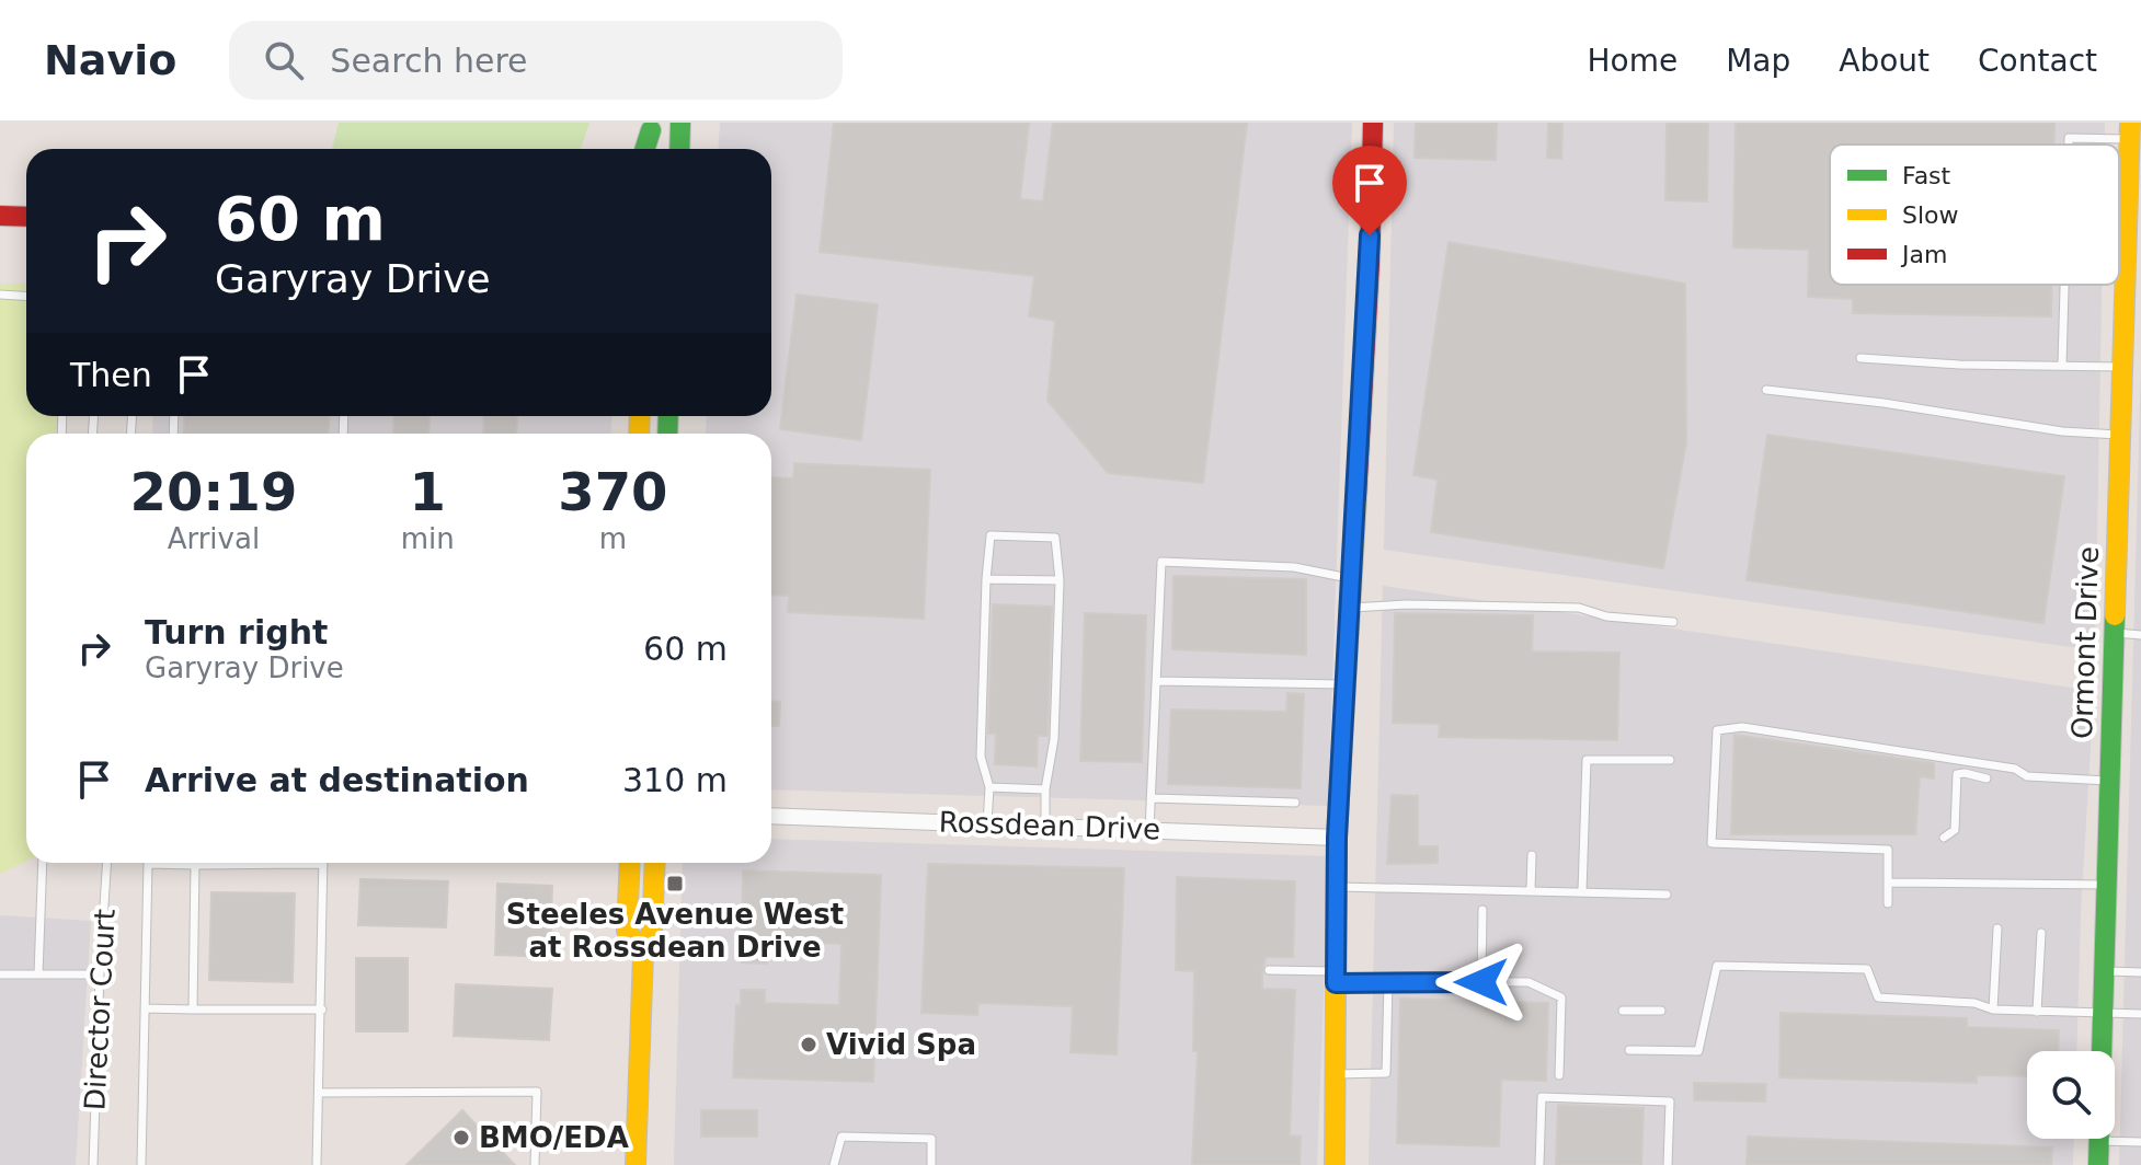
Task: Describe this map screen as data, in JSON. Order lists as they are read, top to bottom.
{
  "streets": {
    "main road": ["Ormont Drive"],
    "street": ["Rossdean Drive"],
    "lane": ["Director Court"]
  },
  "places": {
    "transit": ["Steeles Avenue West at Rossdean Drive"],
    "other": ["Vivid Spa", "BMO/EDA"]
  },
  "legend": ["Fast", "Slow", "Jam"],
  "page": {
    "header": "Navio",
    "search": "Search here",
    "nav": [
      "Home",
      "Map",
      "About",
      "Contact"
    ],
    "turn": ["60 m", "Garyray Drive"],
    "then": "Then",
    "eta": [
      "20:19",
      "Arrival",
      "1",
      "min",
      "370",
      "m"
    ],
    "list": [
      {
        "name": "Turn right",
        "note": "Garyray Drive",
        "value": "60 m"
      },
      {
        "name": "Arrive at destination",
        "value": "310 m"
      }
    ]
  }
}
